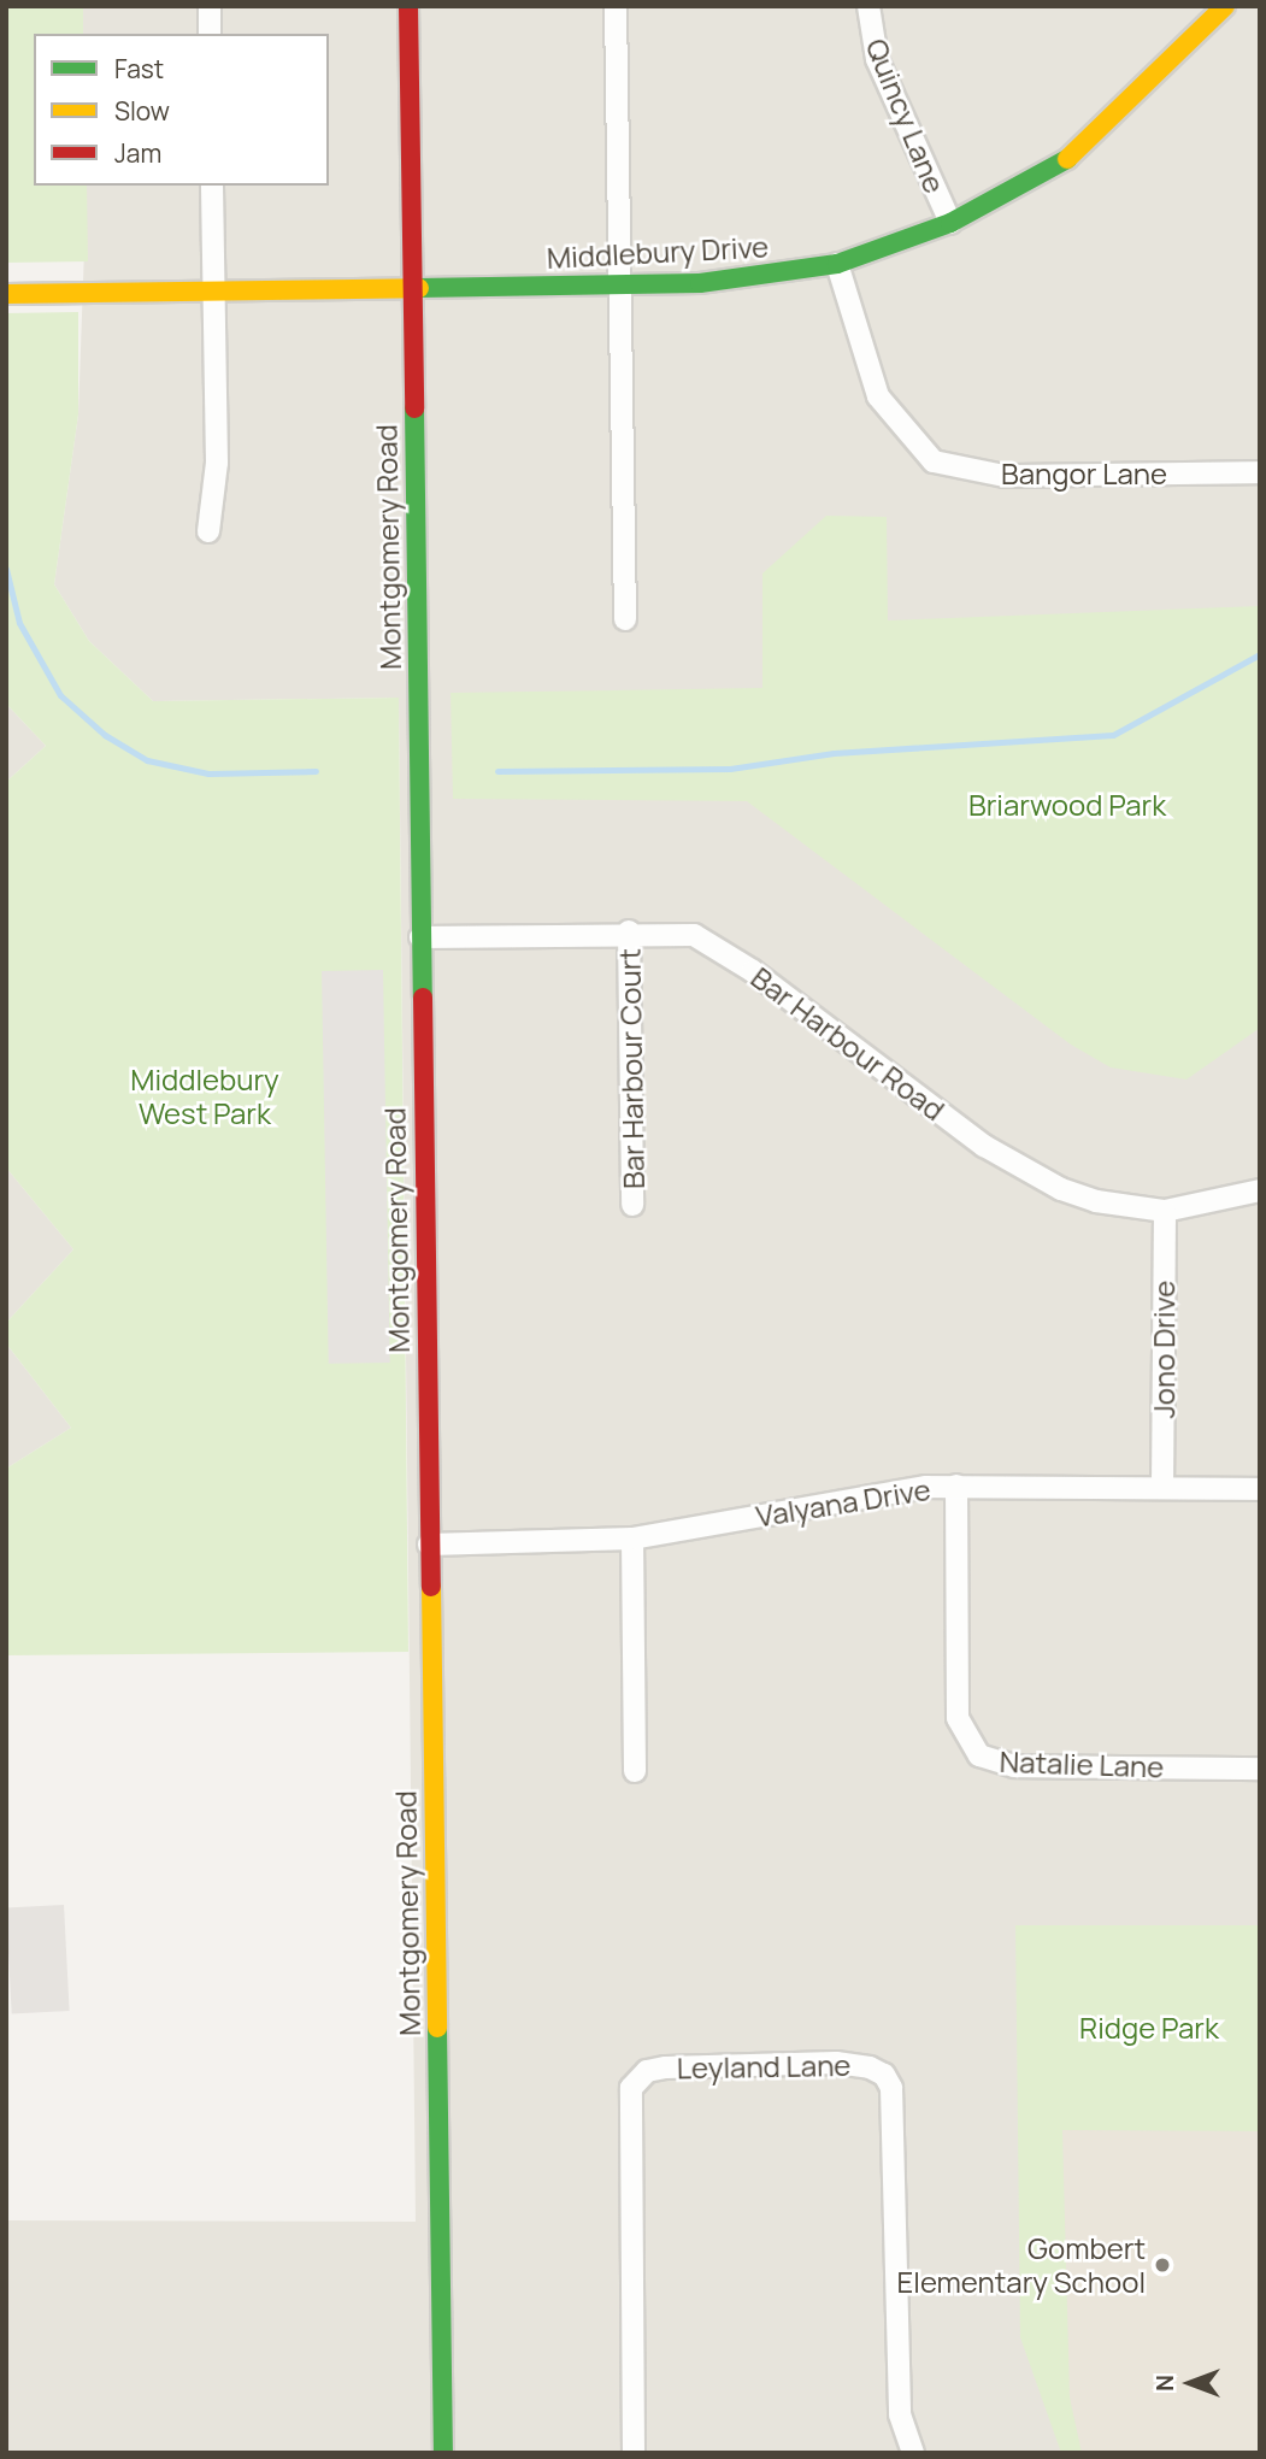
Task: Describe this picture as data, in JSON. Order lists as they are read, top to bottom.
{
  "streets": {
    "street": [
      "Quincy Lane",
      "Middlebury Drive",
      "Bangor Lane",
      "Montgomery Road",
      "Bar Harbour Road",
      "Bar Harbour Court",
      "Jono Drive",
      "Valyana Drive",
      "Natalie Lane",
      "Leyland Lane"
    ]
  },
  "crossings": [
    ["Quincy Lane", "Middlebury Drive"],
    ["Middlebury Drive", "Bangor Lane"],
    ["Middlebury Drive", "Montgomery Road"],
    ["Montgomery Road", "Bar Harbour Road"],
    ["Montgomery Road", "Valyana Drive"],
    ["Bar Harbour Road", "Bar Harbour Court"],
    ["Bar Harbour Road", "Jono Drive"],
    ["Jono Drive", "Valyana Drive"],
    ["Valyana Drive", "Natalie Lane"]
  ],
  "parks": ["Briarwood Park", "Middlebury West Park", "Ridge Park"],
  "places": ["Gombert Elementary School"],
  "legend": ["Fast", "Slow", "Jam"],
  "north": "left"
}
